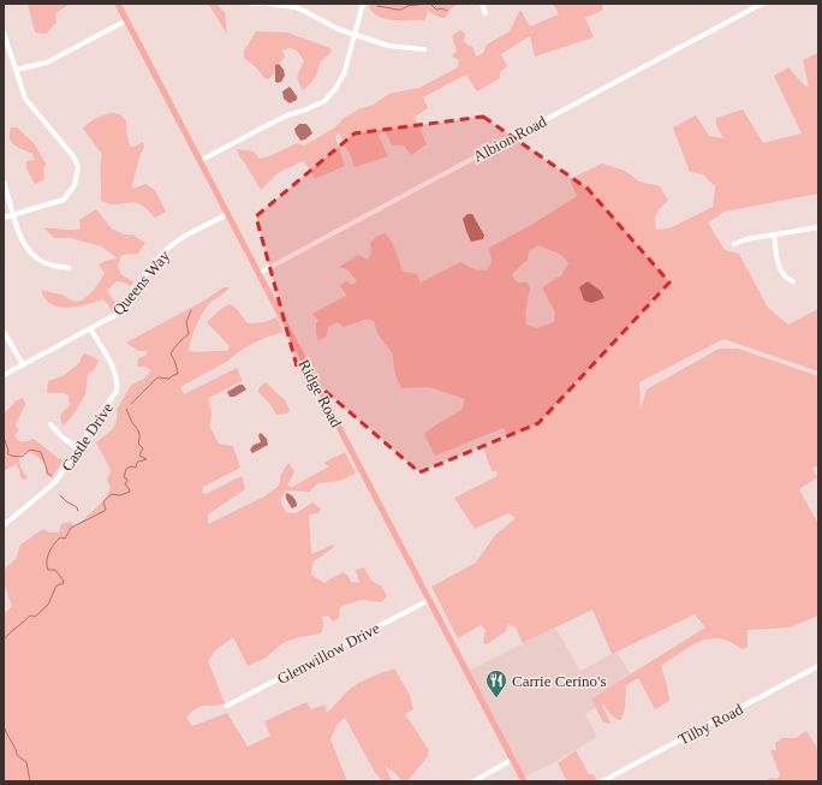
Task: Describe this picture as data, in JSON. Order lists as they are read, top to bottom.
{
  "streets": {
    "main road": ["Ridge Road"],
    "street": [
      "Albion Road",
      "Queens Way",
      "Castle Drive",
      "Glenwillow Drive",
      "Tilby Road"
    ]
  },
  "crossings": [
    ["Albion Road", "Ridge Road"],
    ["Queens Way", "Ridge Road"],
    ["Queens Way", "Castle Drive"],
    ["Ridge Road", "Glenwillow Drive"]
  ],
  "places": {
    "restaurant": ["Carrie Cerino's"]
  }
}
